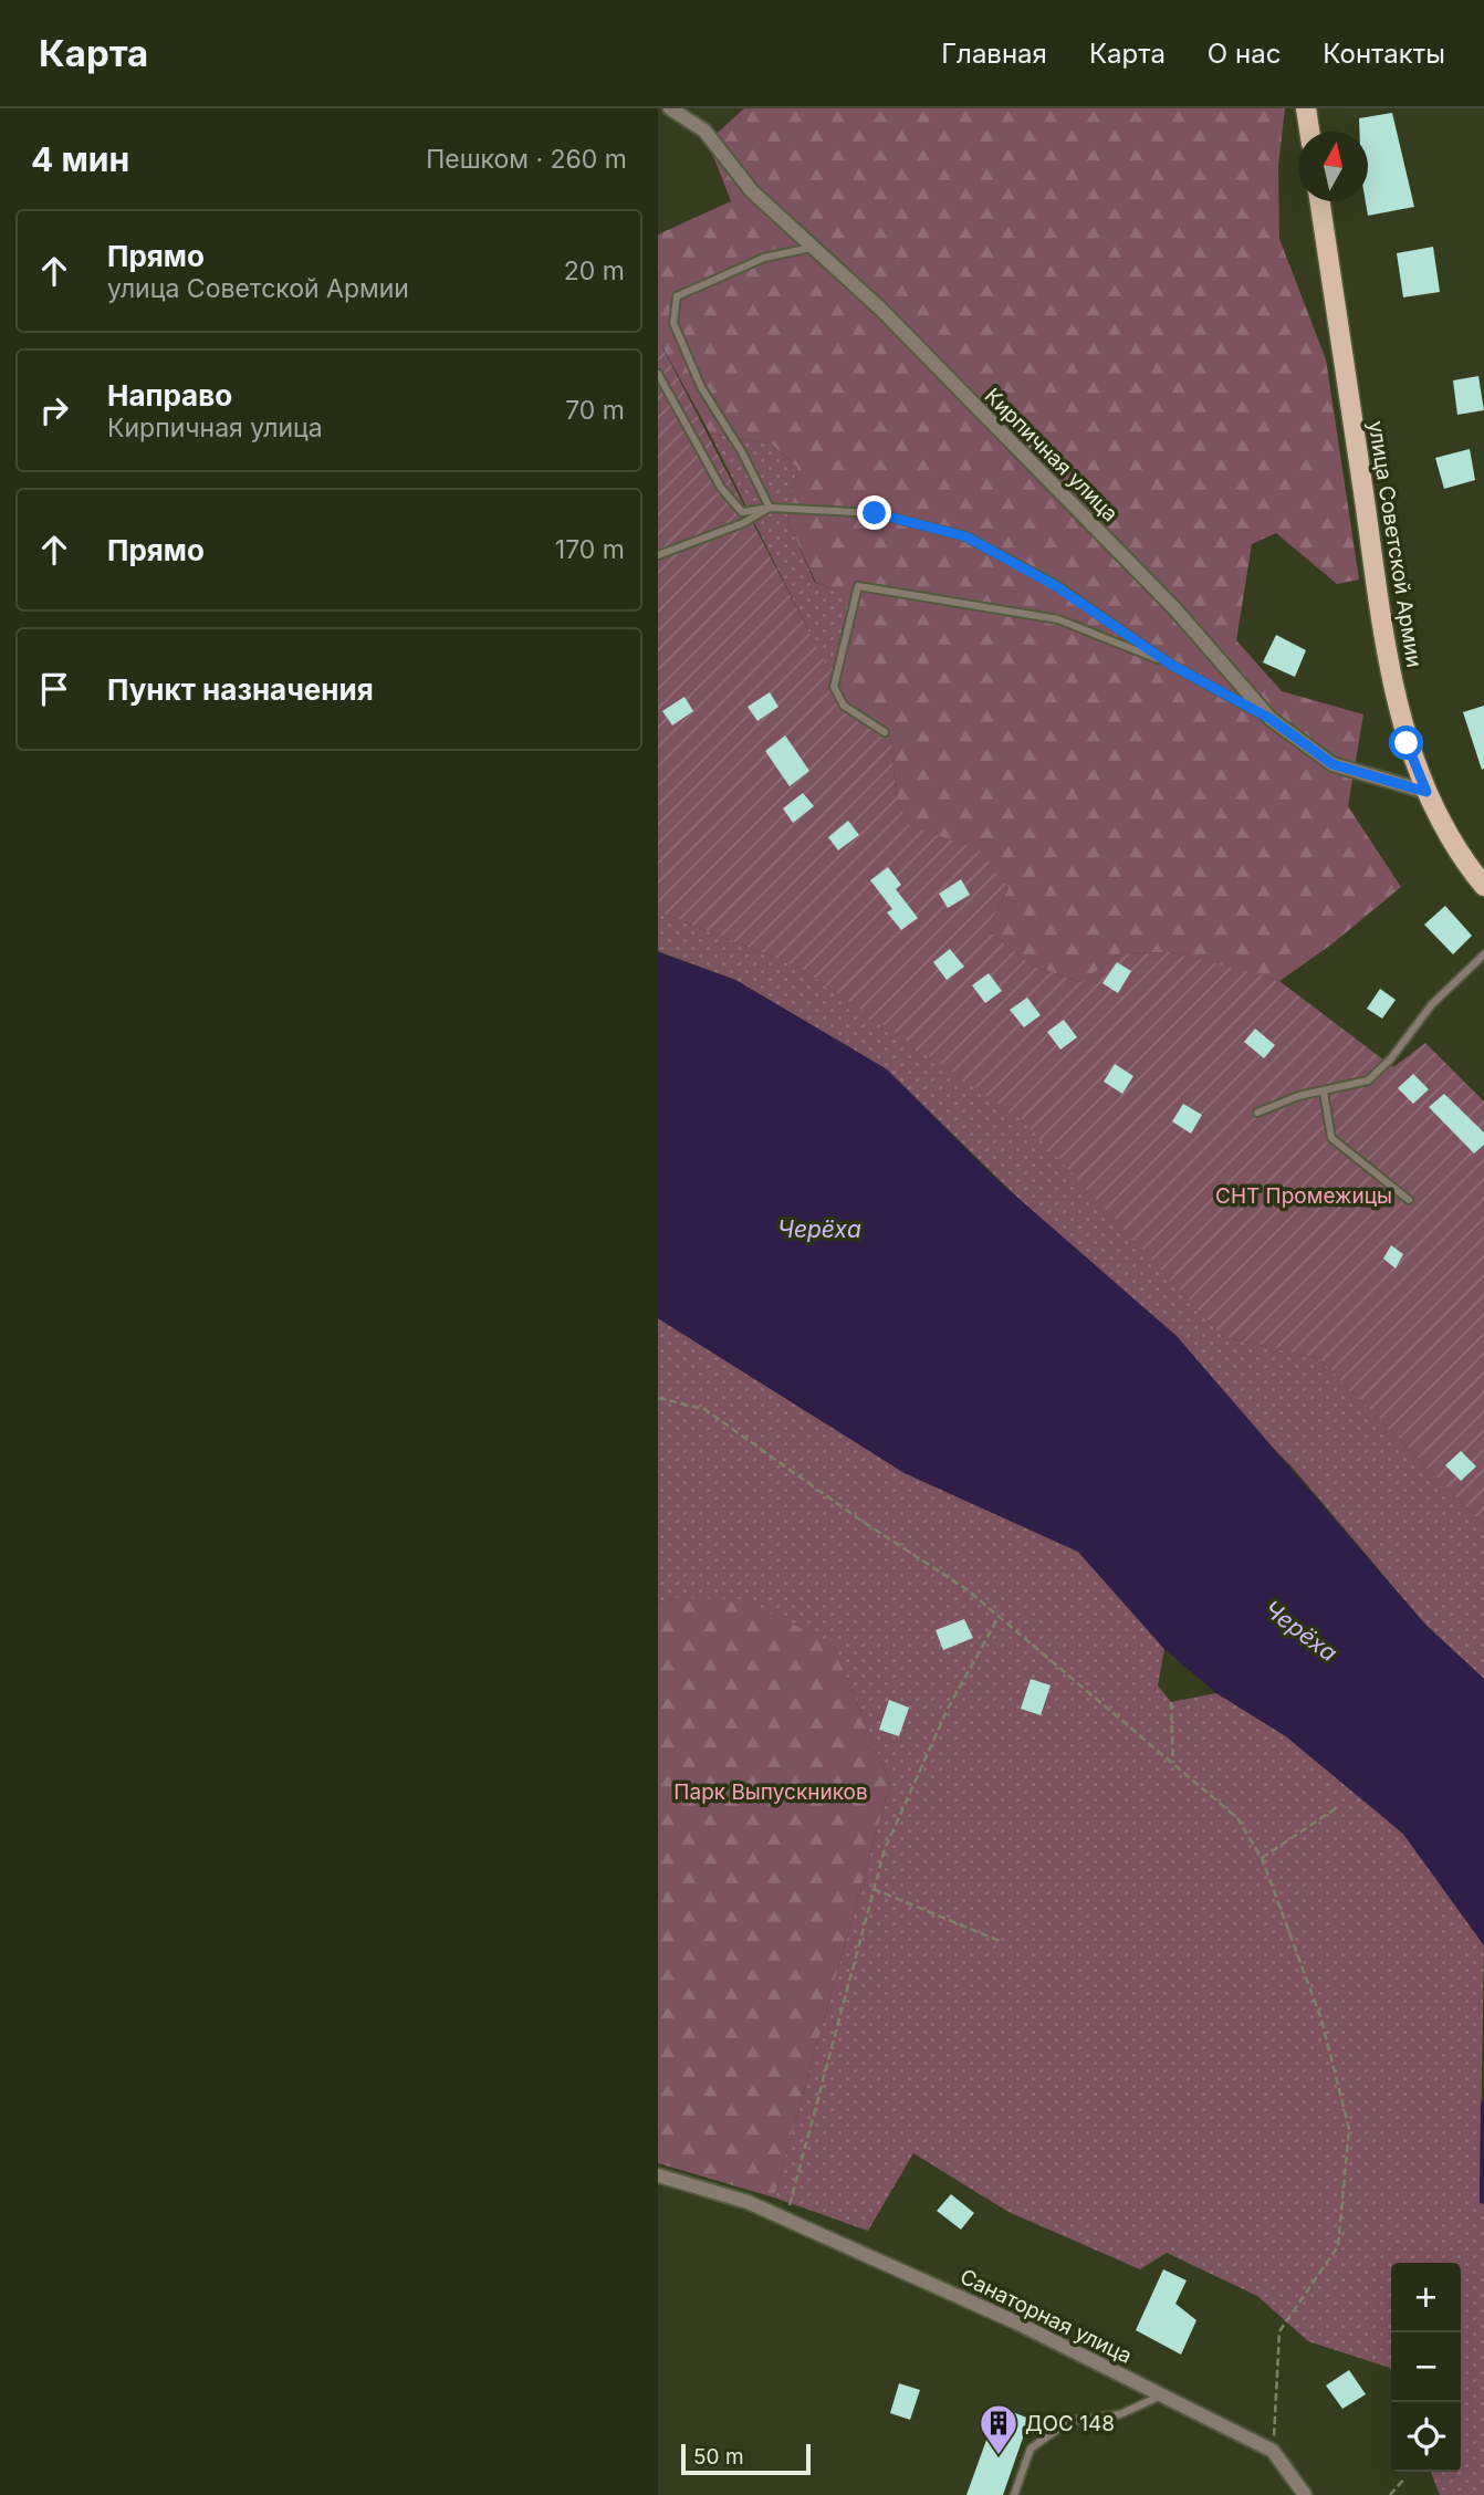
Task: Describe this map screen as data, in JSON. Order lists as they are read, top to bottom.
{
  "streets": {
    "main road": ["улица Советской Армии"],
    "street": ["Кирпичная улица", "Санаторная улица"]
  },
  "crossings": [
    ["Кирпичная улица", "улица Советской Армии"]
  ],
  "water": ["Черёха"],
  "parks": ["СНТ Промежицы", "Парк Выпускников"],
  "places": {
    "building": ["ДОС 148"]
  },
  "scale_bar": "50 m",
  "north": "top",
  "page": {
    "header": "Карта",
    "nav": [
      "Главная",
      "Карта",
      "О нас",
      "Контакты"
    ],
    "heading": ["4 мин", "Пешком · 260 m"],
    "list": [
      ["Прямо", "улица Советской Армии", "20 m"],
      ["Направо", "Кирпичная улица", "70 m"],
      ["Прямо", "170 m"],
      "Пункт назначения"
    ],
    "map_buttons": ["+", "−"],
    "scale": "50 m"
  }
}
